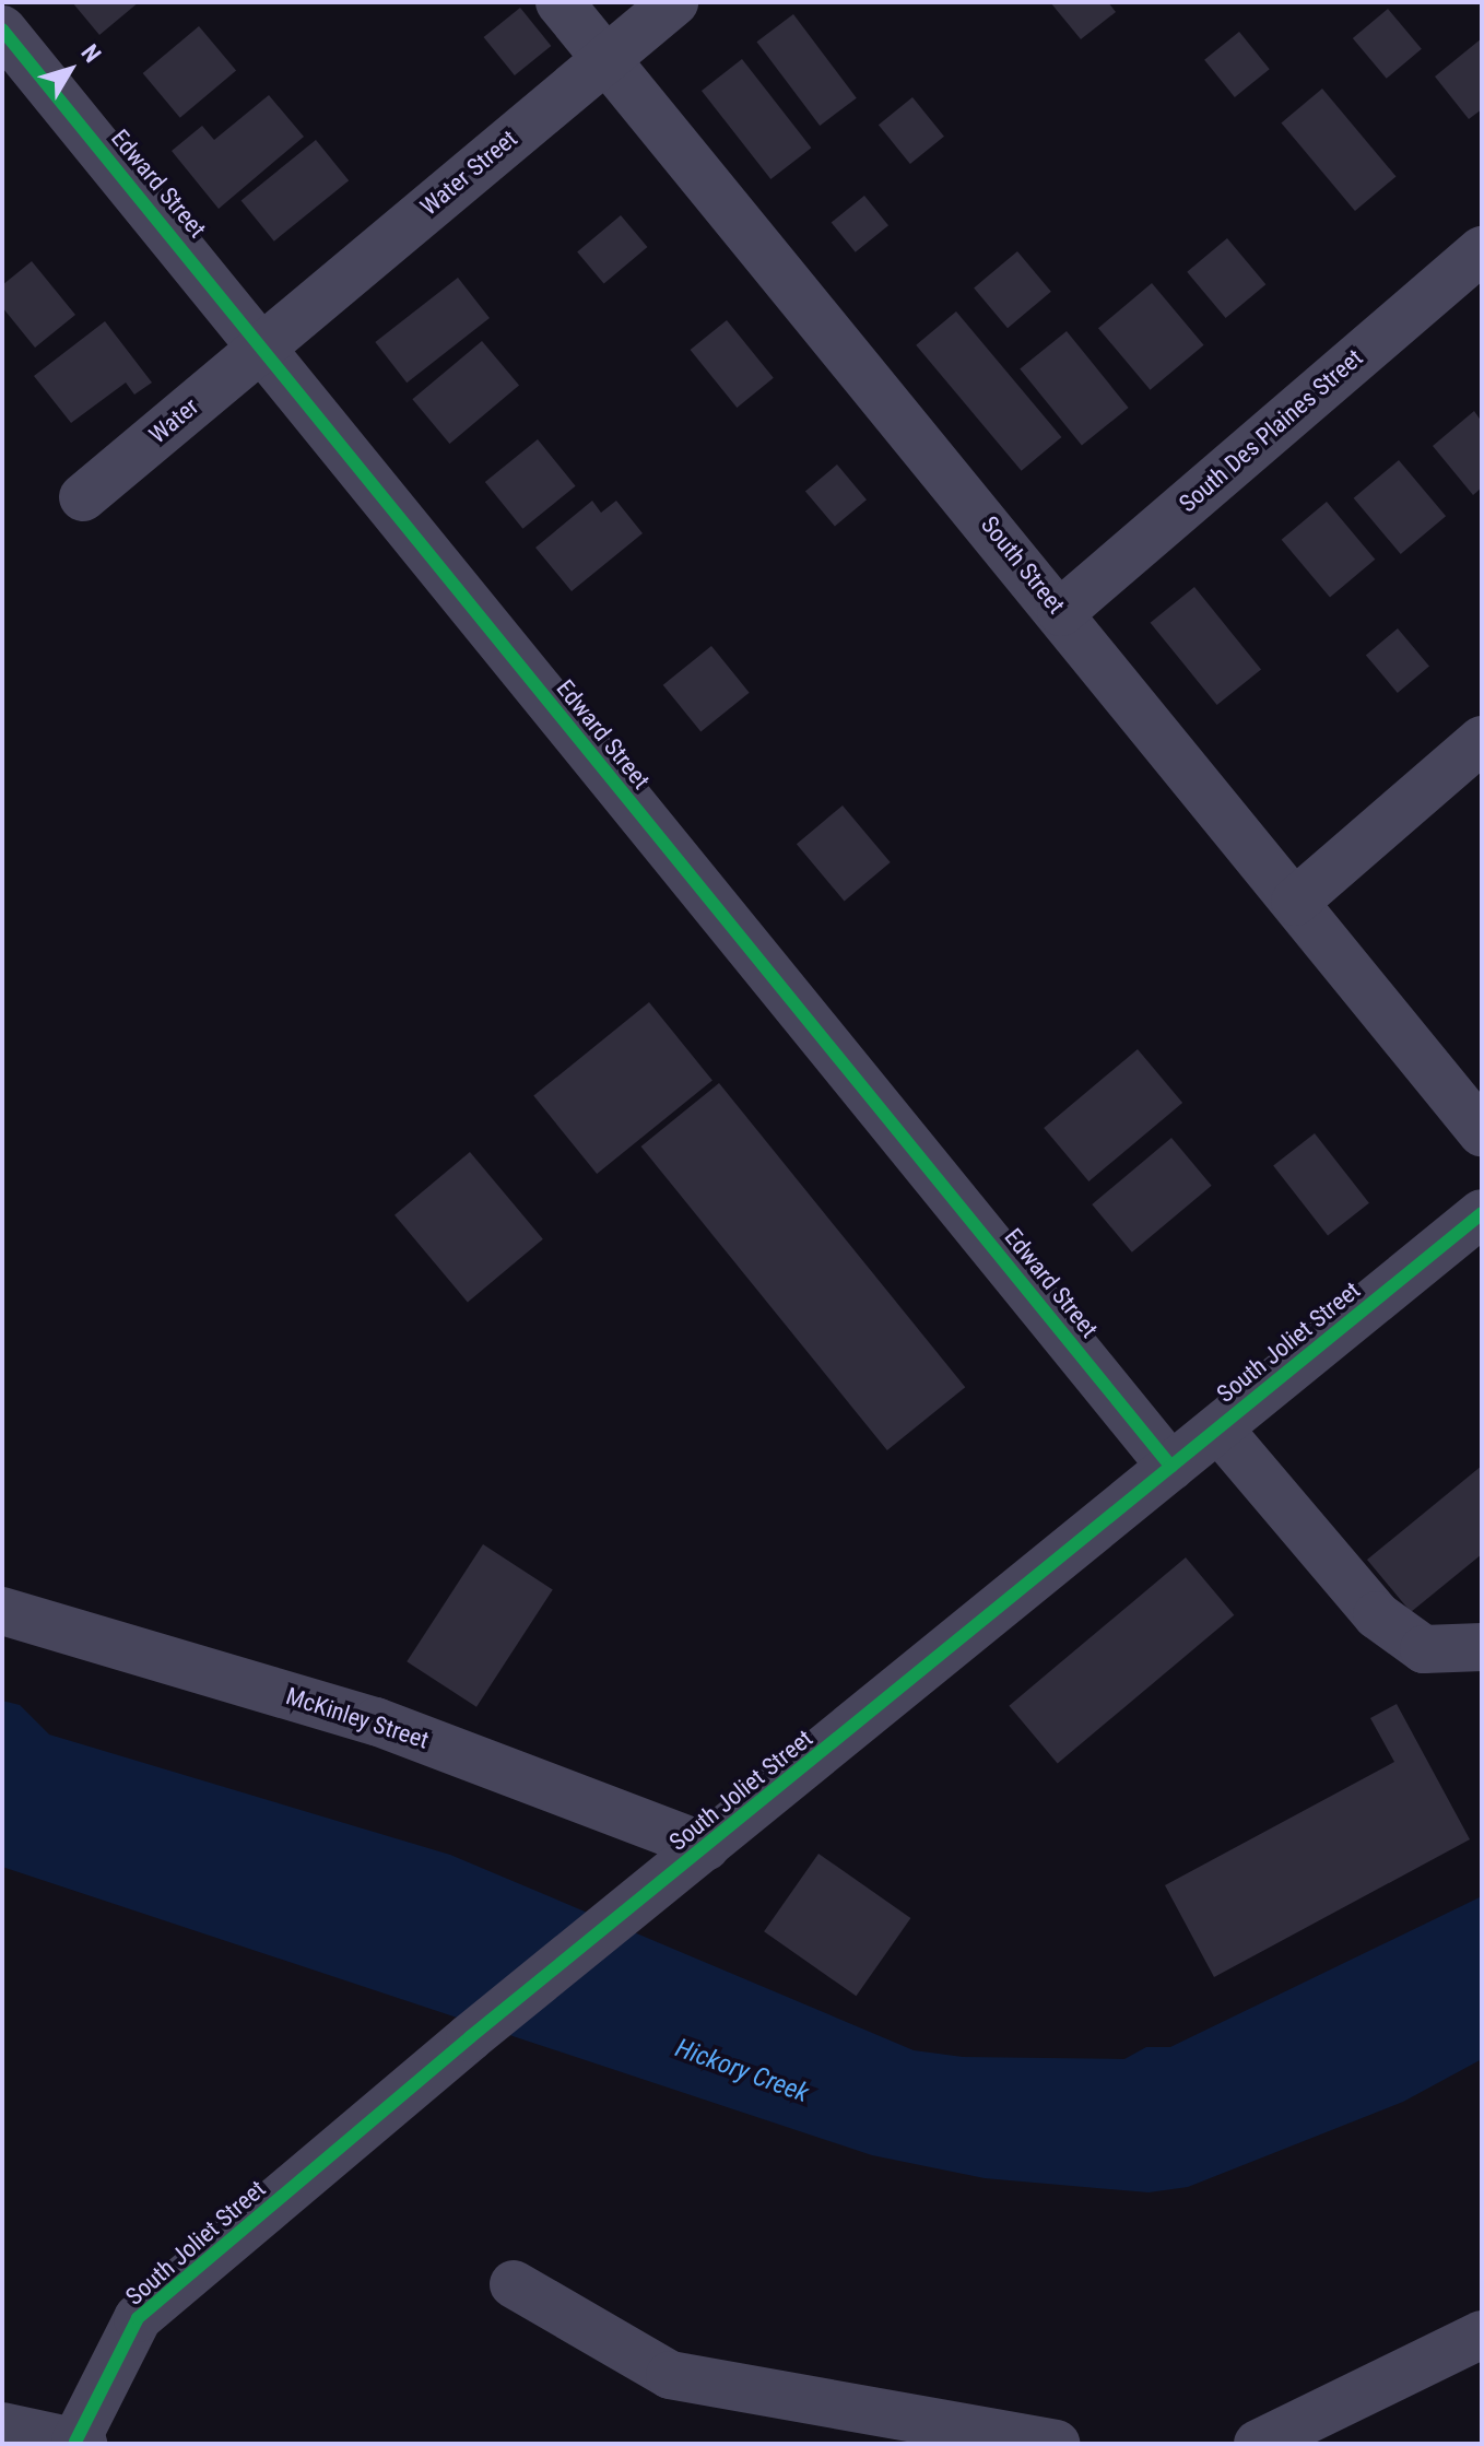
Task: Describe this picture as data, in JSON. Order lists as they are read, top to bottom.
{
  "streets": {
    "street": [
      "Water Street",
      "Edward Street",
      "Water",
      "South Des Plaines Street",
      "South Street",
      "South Joliet Street",
      "McKinley Street"
    ]
  },
  "crossings": [
    ["Water Street", "Edward Street"],
    ["Water Street", "Water"],
    ["Water Street", "South Street"],
    ["Edward Street", "Water"],
    ["Edward Street", "South Joliet Street"],
    ["South Des Plaines Street", "South Street"],
    ["South Joliet Street", "McKinley Street"]
  ],
  "water": ["Hickory Creek"],
  "north": "top right"
}
